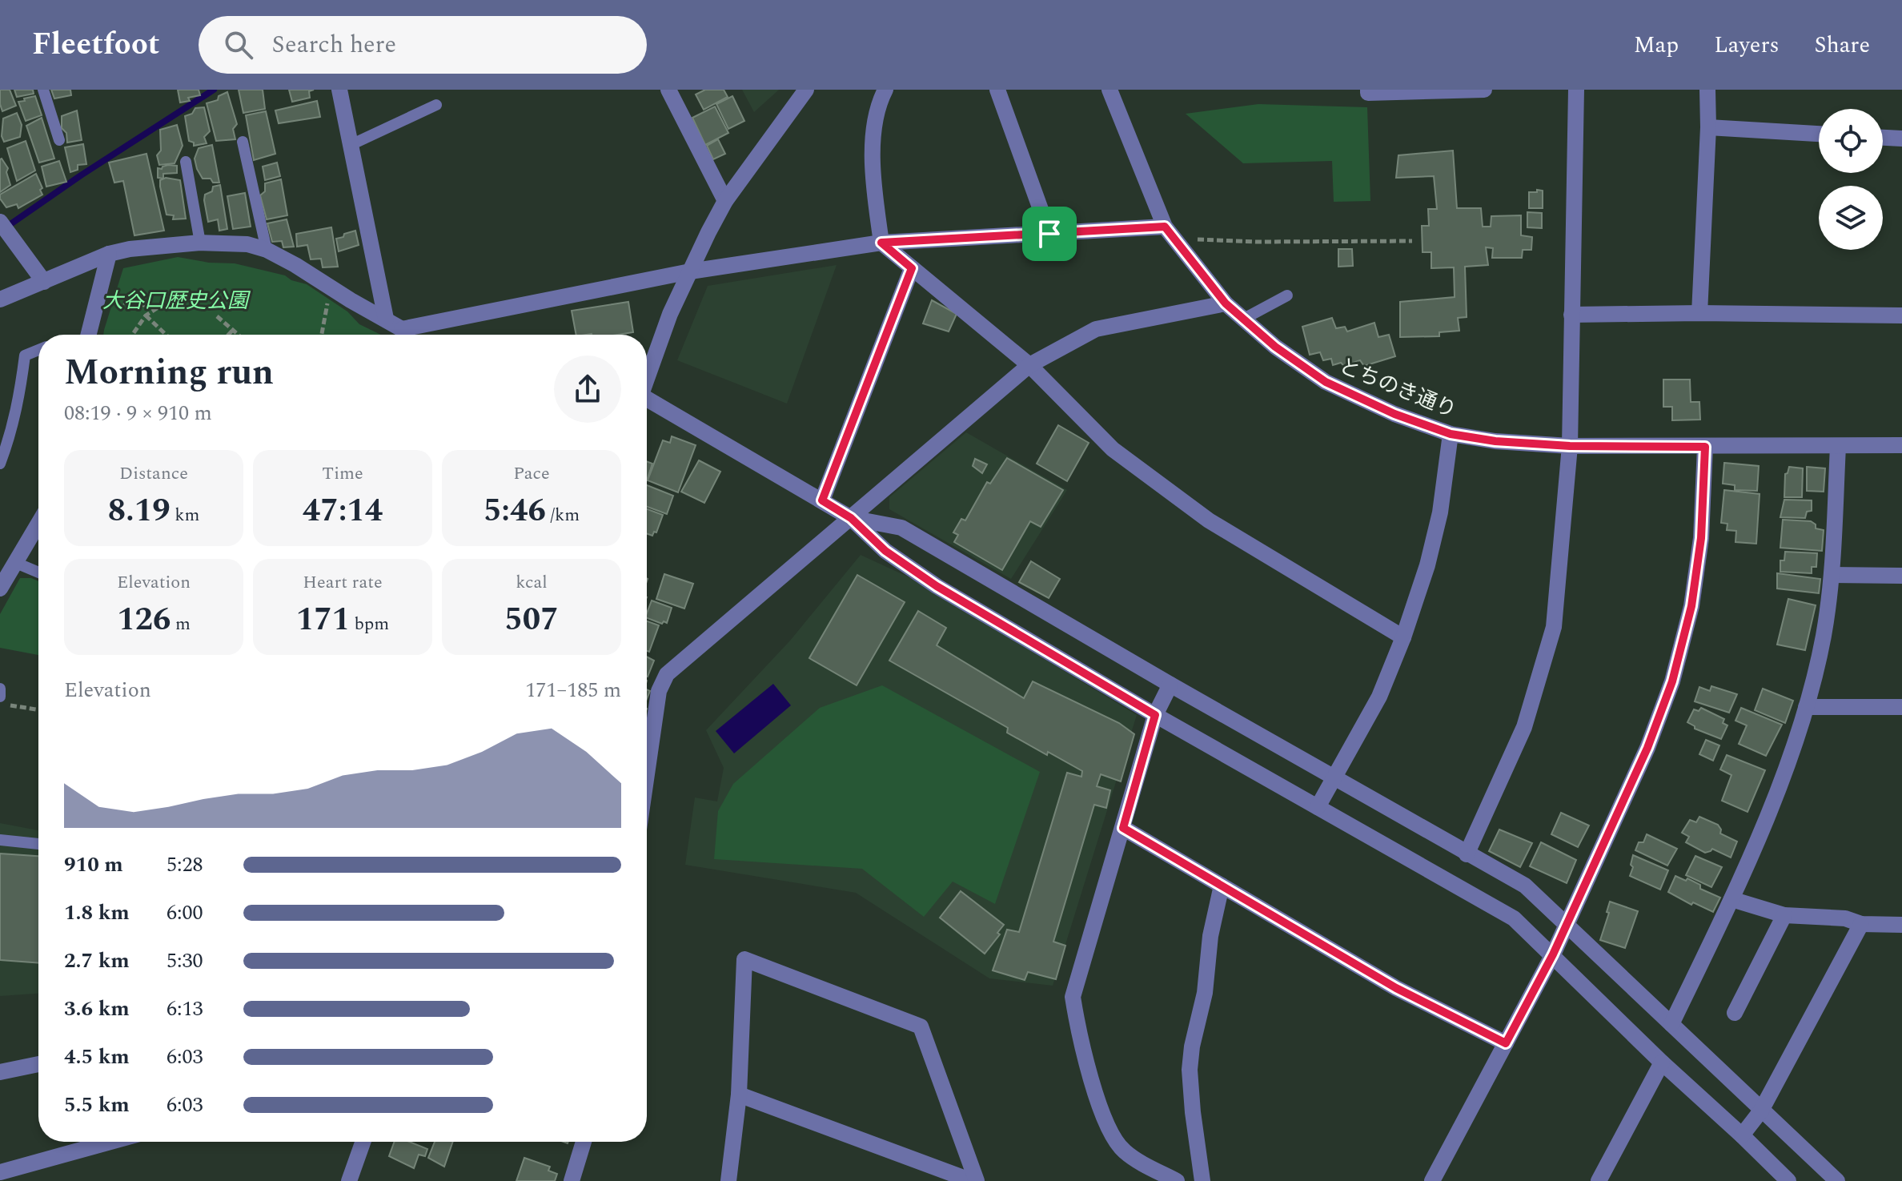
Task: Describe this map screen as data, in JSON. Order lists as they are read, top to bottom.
{
  "streets": {
    "street": ["とちのき通り"]
  },
  "parks": ["大谷口歴史公園"],
  "page": {
    "header": "Fleetfoot",
    "search": "Search here",
    "nav": ["Map", "Layers", "Share"],
    "heading": ["Morning run", "08:19 · 9 × 910 m"],
    "stats": [
      ["Distance", "8.19 km"],
      ["Time", "47:14"],
      ["Pace", "5:46 /km"],
      ["Elevation", "126 m"],
      ["Heart rate", "171 bpm"],
      ["kcal", "507"]
    ],
    "chart": ["Elevation", "171–185 m"],
    "list": [
      {
        "name": "910 m",
        "note": "5:28"
      },
      {
        "name": "1.8 km",
        "note": "6:00"
      },
      {
        "name": "2.7 km",
        "note": "5:30"
      },
      {
        "name": "3.6 km",
        "note": "6:13"
      },
      {
        "name": "4.5 km",
        "note": "6:03"
      },
      {
        "name": "5.5 km",
        "note": "6:03"
      }
    ]
  }
}
